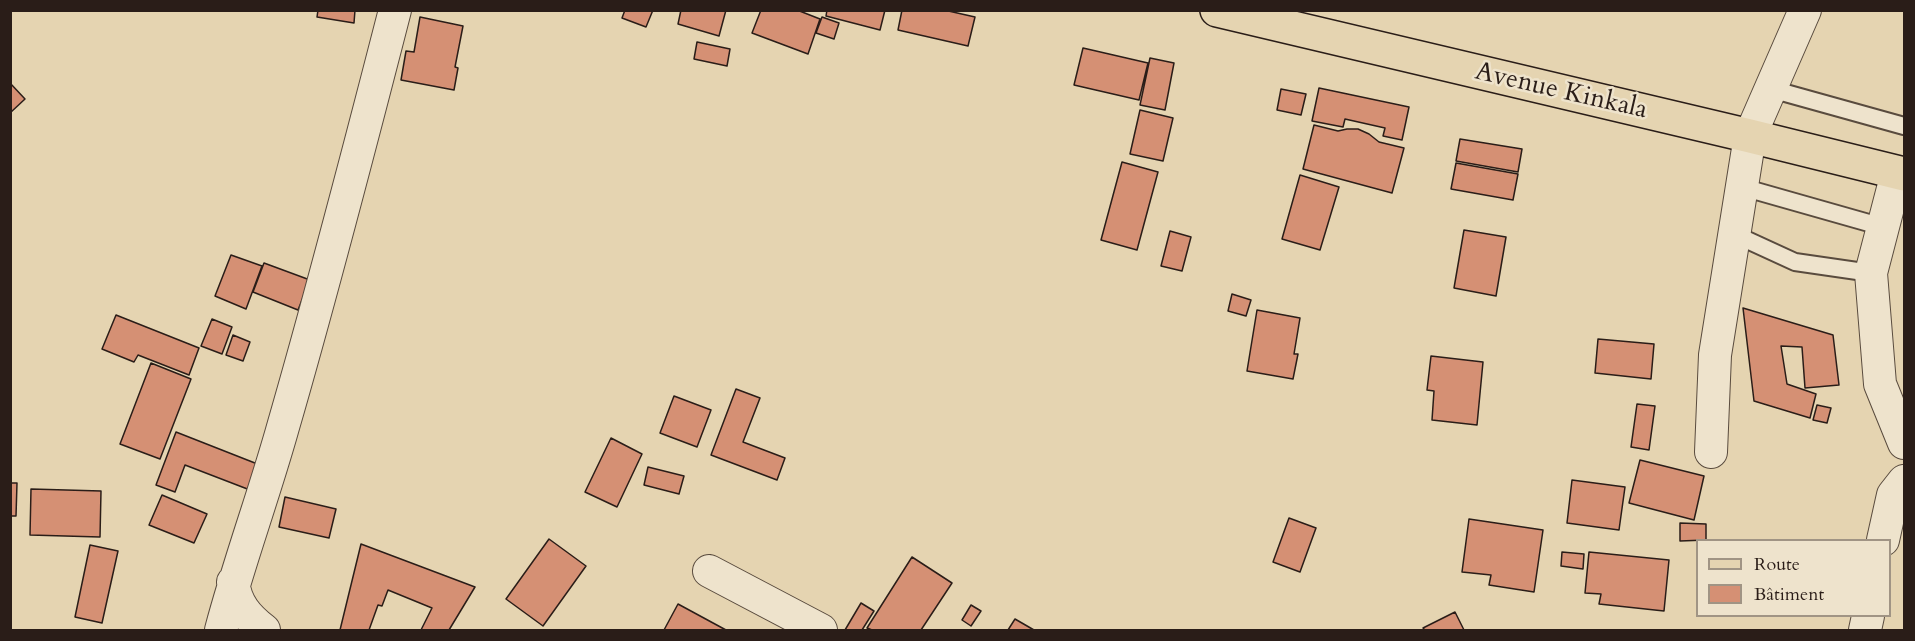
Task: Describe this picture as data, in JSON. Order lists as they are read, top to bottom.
{
  "streets": {
    "main road": ["Avenue Kinkala"]
  },
  "legend": ["Route", "Bâtiment"]
}
